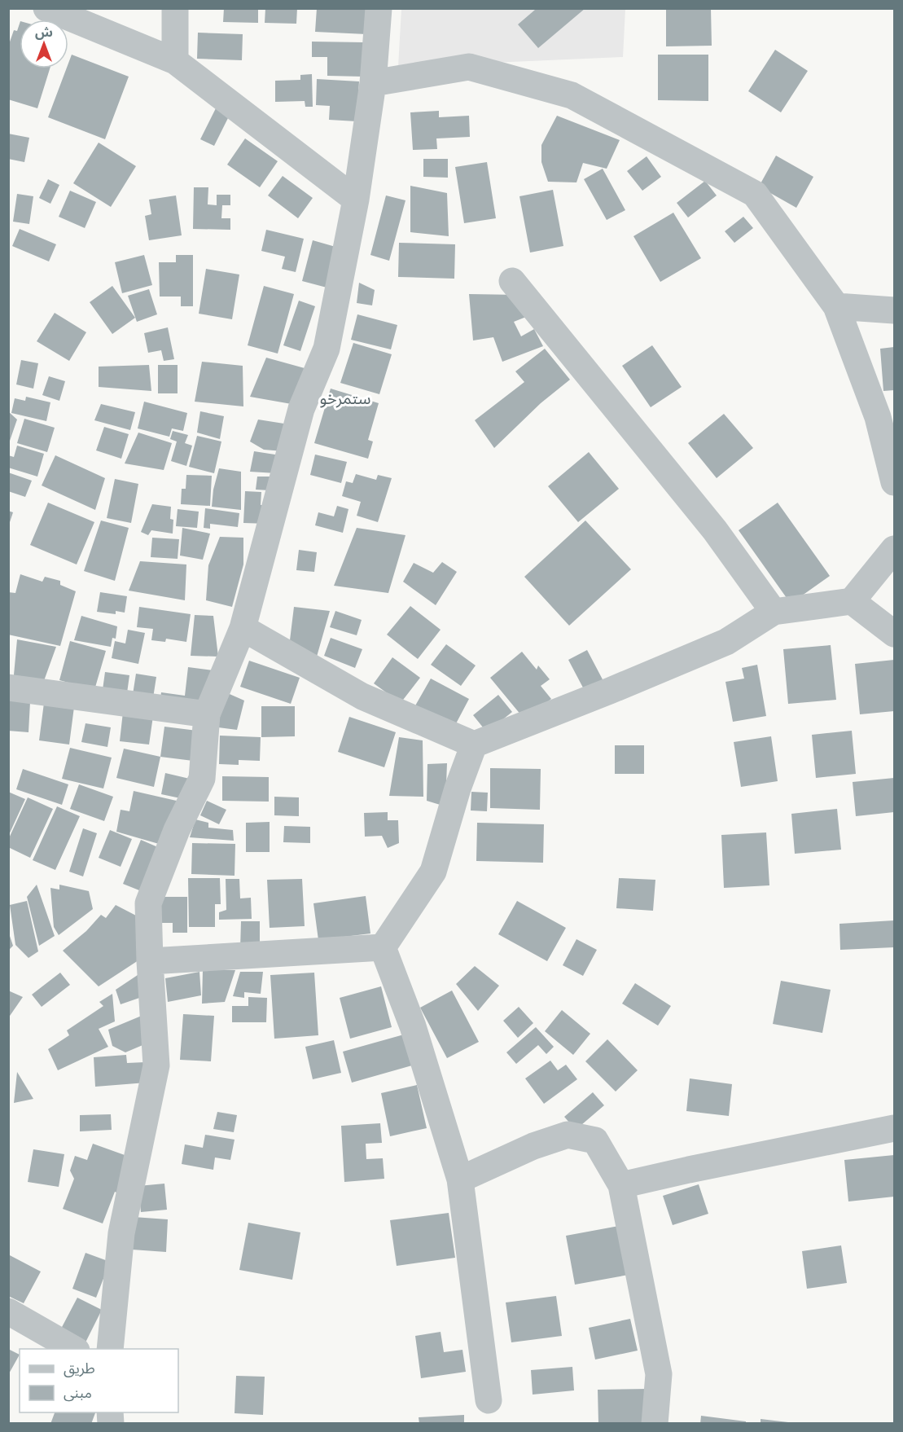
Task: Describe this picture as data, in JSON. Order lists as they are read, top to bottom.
{
  "districts": ["ستمرخو"],
  "legend": ["طريق", "مبنى"],
  "north": "top"
}
